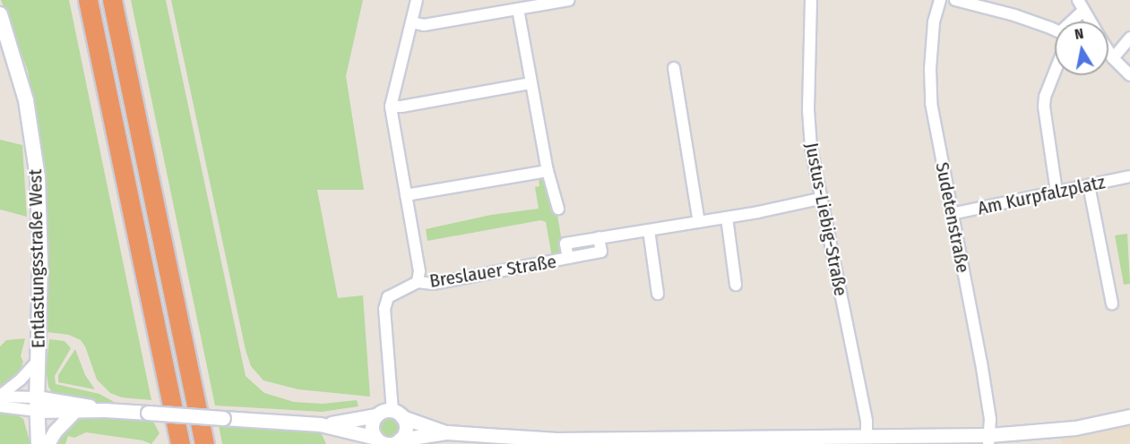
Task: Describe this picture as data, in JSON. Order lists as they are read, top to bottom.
{
  "streets": {
    "main road": ["Entlastungsstraße West"],
    "street": [
      "Am Kurpfalzplatz",
      "Sudetenstraße",
      "Justus-Liebig-Straße",
      "Breslauer Straße"
    ]
  },
  "crossings": [
    ["Am Kurpfalzplatz", "Sudetenstraße"],
    ["Justus-Liebig-Straße", "Breslauer Straße"]
  ],
  "north": "top"
}
